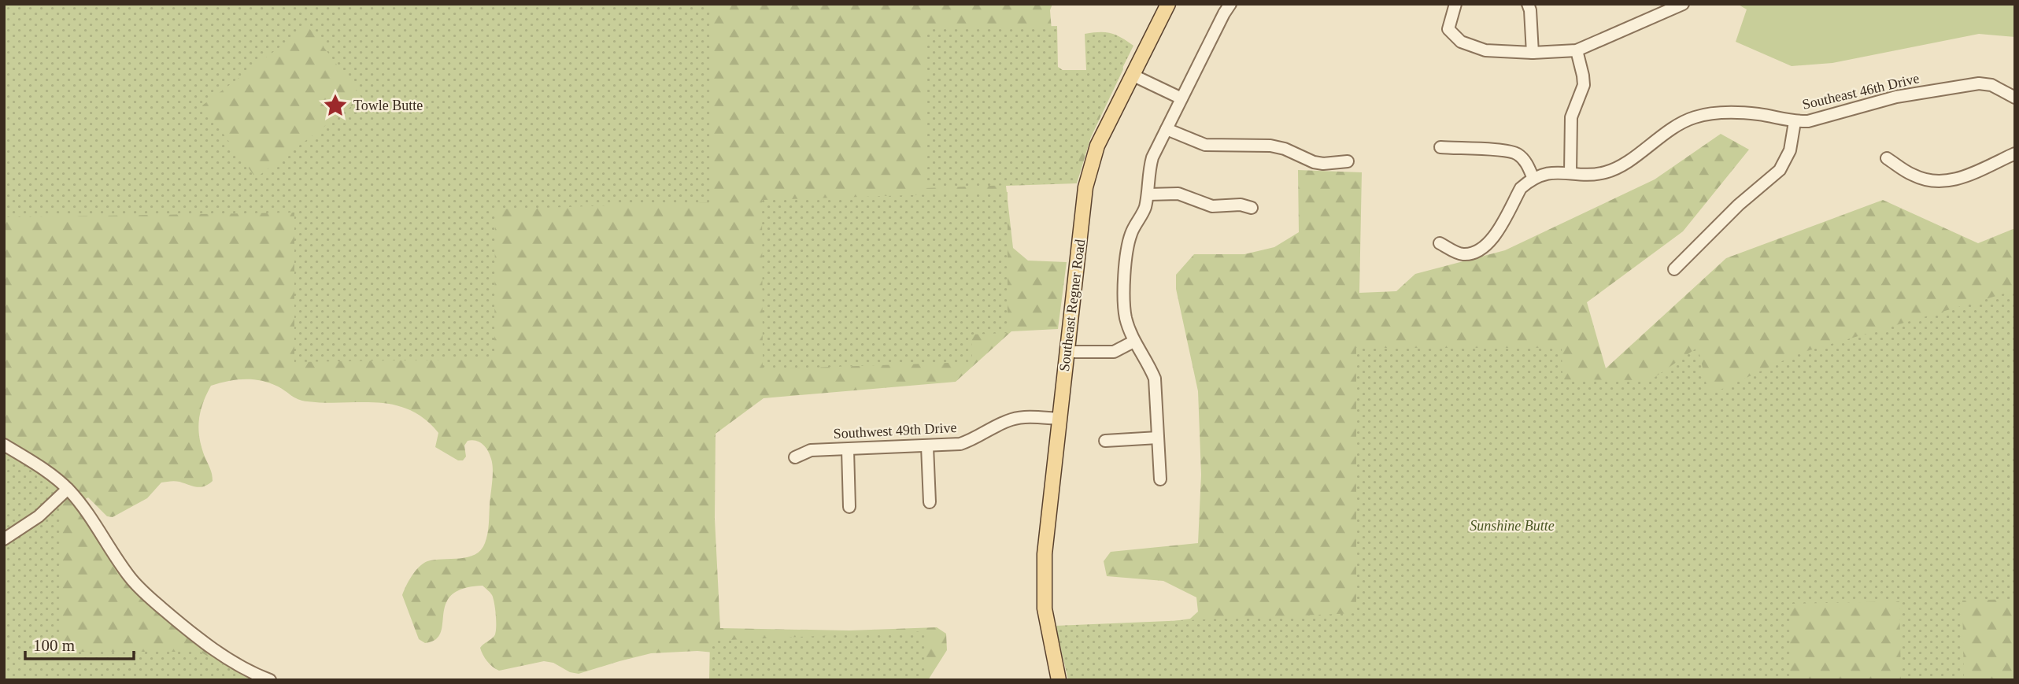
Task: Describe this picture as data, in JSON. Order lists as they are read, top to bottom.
{
  "streets": {
    "main road": ["Southeast Regner Road"],
    "street": ["Southeast 46th Drive", "Southwest 49th Drive"]
  },
  "crossings": [
    ["Southeast Regner Road", "Southwest 49th Drive"]
  ],
  "parks": ["Sunshine Butte"],
  "places": {
    "place": ["Towle Butte"]
  },
  "scale_bar": "100 m"
}
